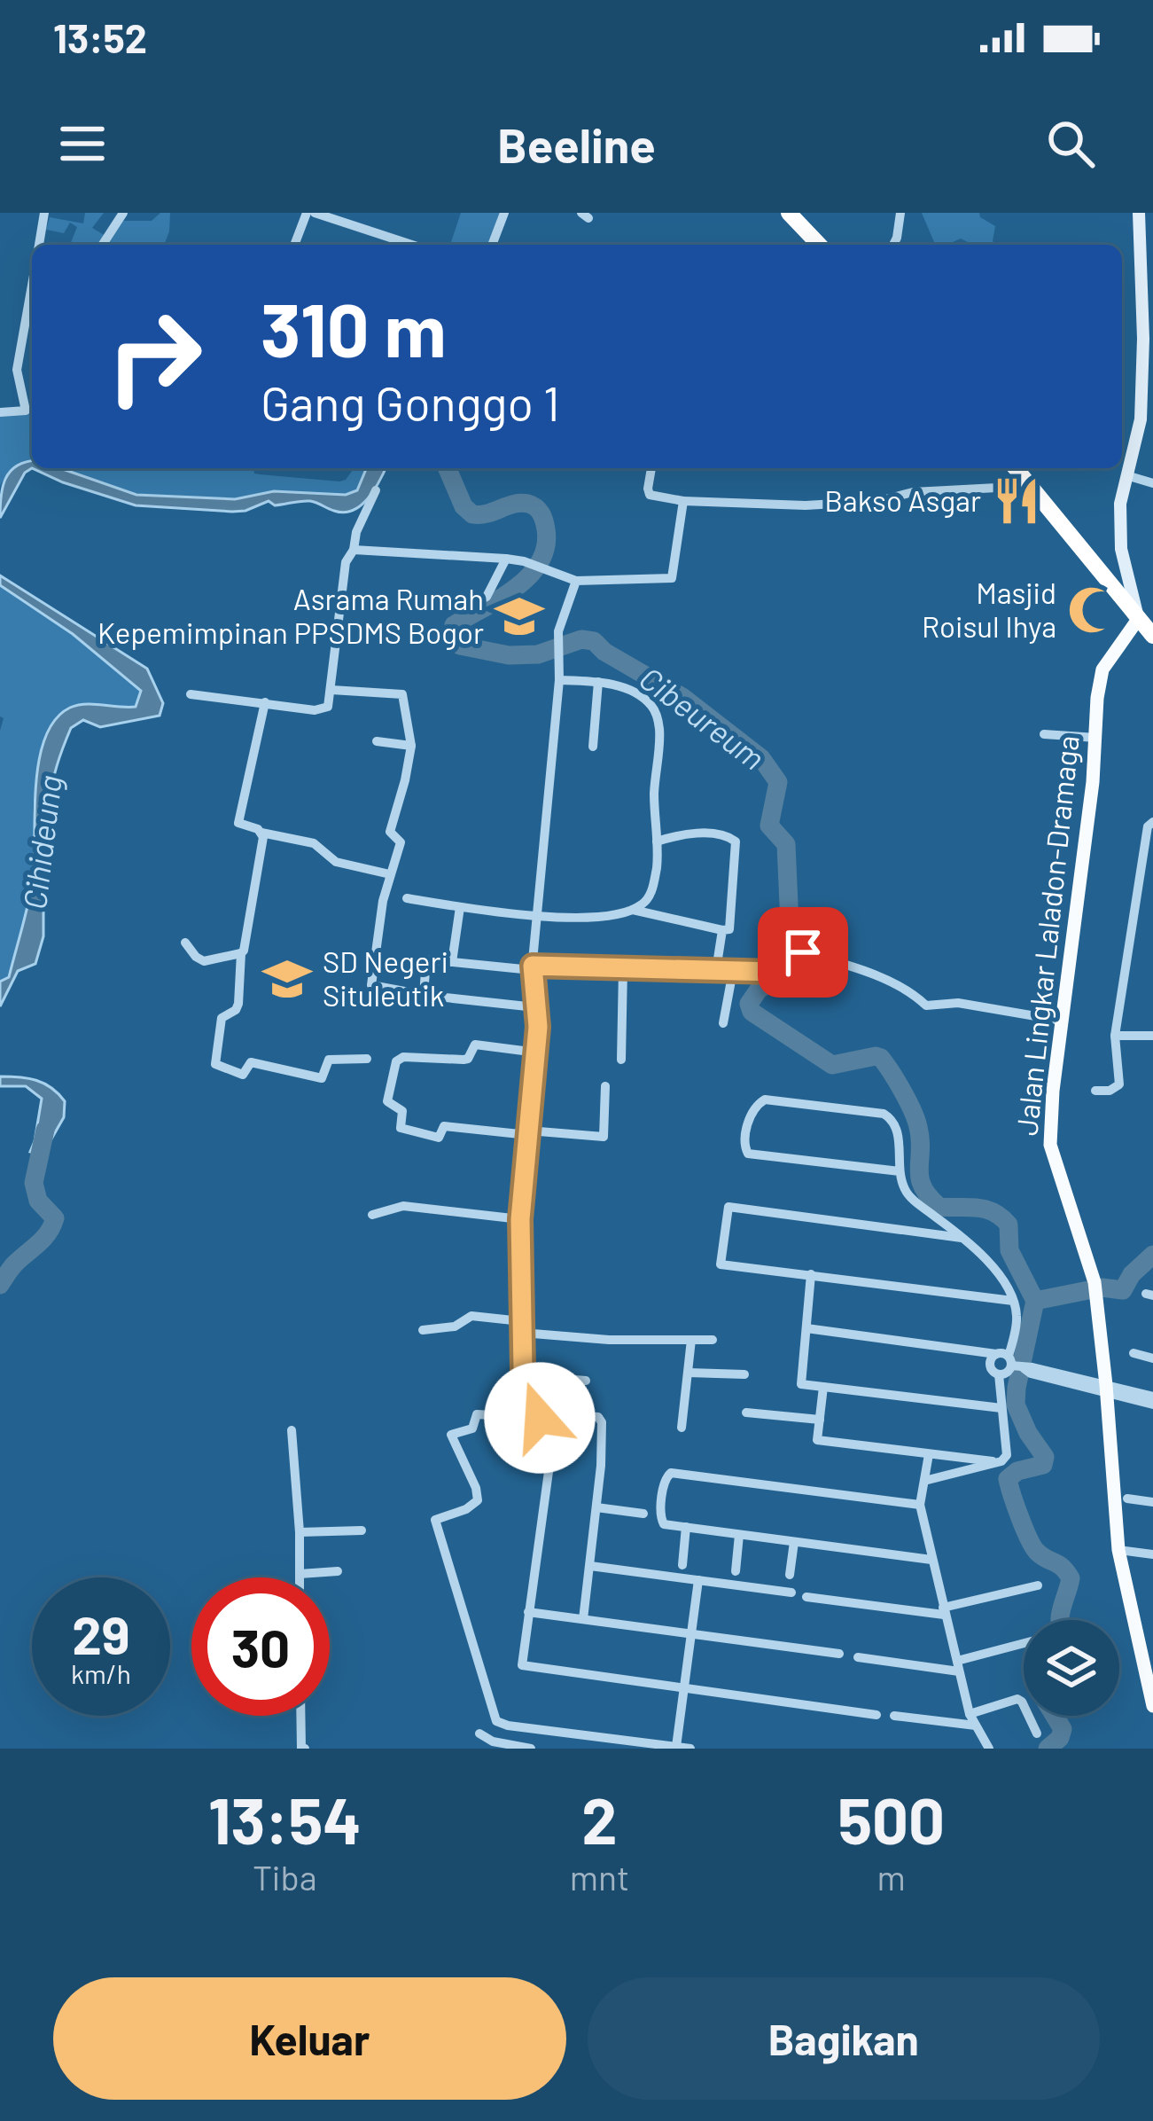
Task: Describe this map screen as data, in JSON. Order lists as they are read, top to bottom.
{
  "streets": {
    "main road": ["Jalan Lingkar Laladon-Dramaga"]
  },
  "water": ["Cibeureum", "Cihideung"],
  "places": {
    "restaurant": ["Bakso Asgar"],
    "mosque": ["Masjid Roisul Ihya"],
    "school or university": ["Asrama Rumah Kepemimpinan PPSDMS Bogor", "SD Negeri Situleutik"]
  },
  "page": {
    "status": "13:52",
    "header": "Beeline",
    "turn": ["310 m", "Gang Gonggo 1"],
    "speed": "29 km/h",
    "limit": "30",
    "eta": [
      "13:54",
      "Tiba",
      "2",
      "mnt",
      "500",
      "m"
    ],
    "buttons": ["Keluar", "Bagikan"]
  }
}
